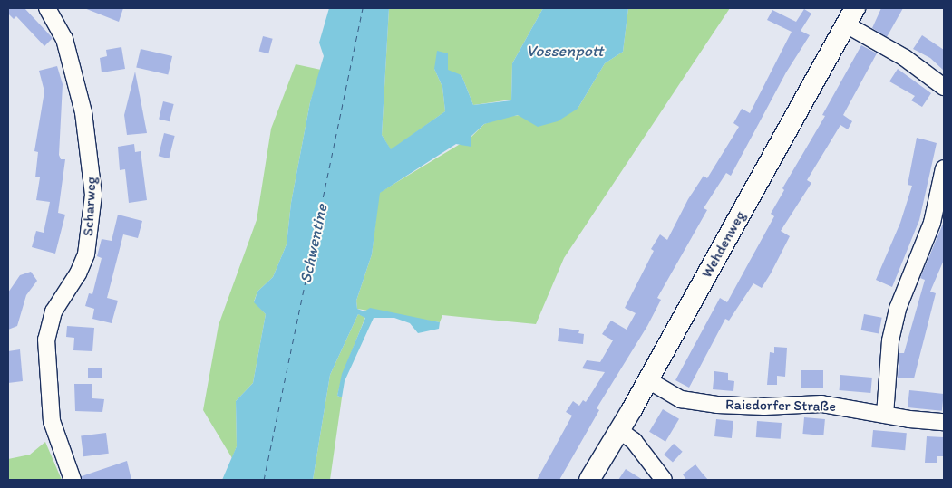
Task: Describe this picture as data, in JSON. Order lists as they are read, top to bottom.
{
  "streets": {
    "main road": ["Wehdenweg"],
    "street": ["Scharweg", "Raisdorfer Straße"]
  },
  "crossings": [
    ["Wehdenweg", "Raisdorfer Straße"]
  ],
  "water": ["Vossenpott", "Schwentine"]
}
